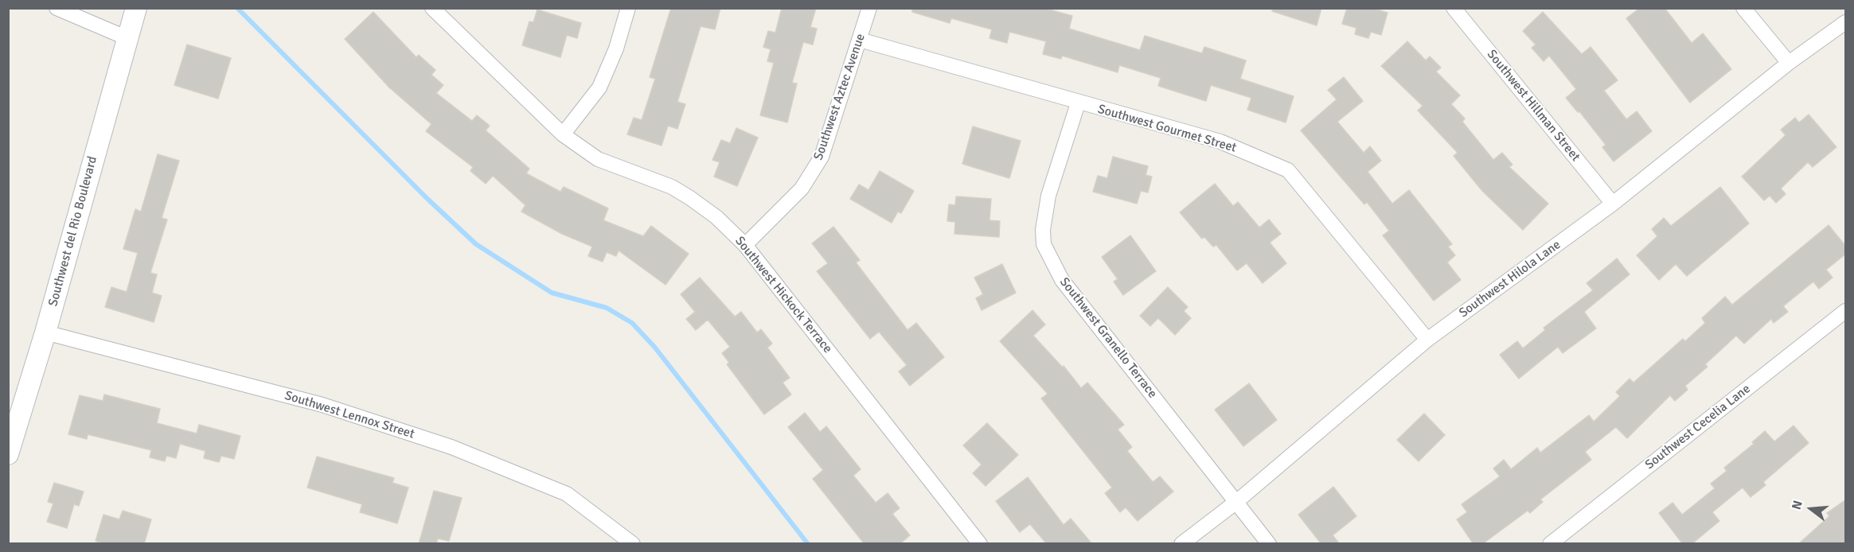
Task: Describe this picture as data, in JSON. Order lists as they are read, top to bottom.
{
  "streets": {
    "street": [
      "Southwest Aztec Avenue",
      "Southwest Hillman Street",
      "Southwest Gourmet Street",
      "Southwest del Rio Boulevard",
      "Southwest Hilola Lane",
      "Southwest Hickock Terrace",
      "Southwest Granello Terrace",
      "Southwest Lennox Street",
      "Southwest Cecelia Lane"
    ]
  },
  "crossings": [
    ["Southwest Aztec Avenue", "Southwest Gourmet Street"],
    ["Southwest Aztec Avenue", "Southwest Hickock Terrace"],
    ["Southwest Hillman Street", "Southwest Hilola Lane"],
    ["Southwest Gourmet Street", "Southwest Hilola Lane"],
    ["Southwest Gourmet Street", "Southwest Granello Terrace"],
    ["Southwest del Rio Boulevard", "Southwest Lennox Street"],
    ["Southwest Hilola Lane", "Southwest Granello Terrace"]
  ],
  "north": "left"
}
